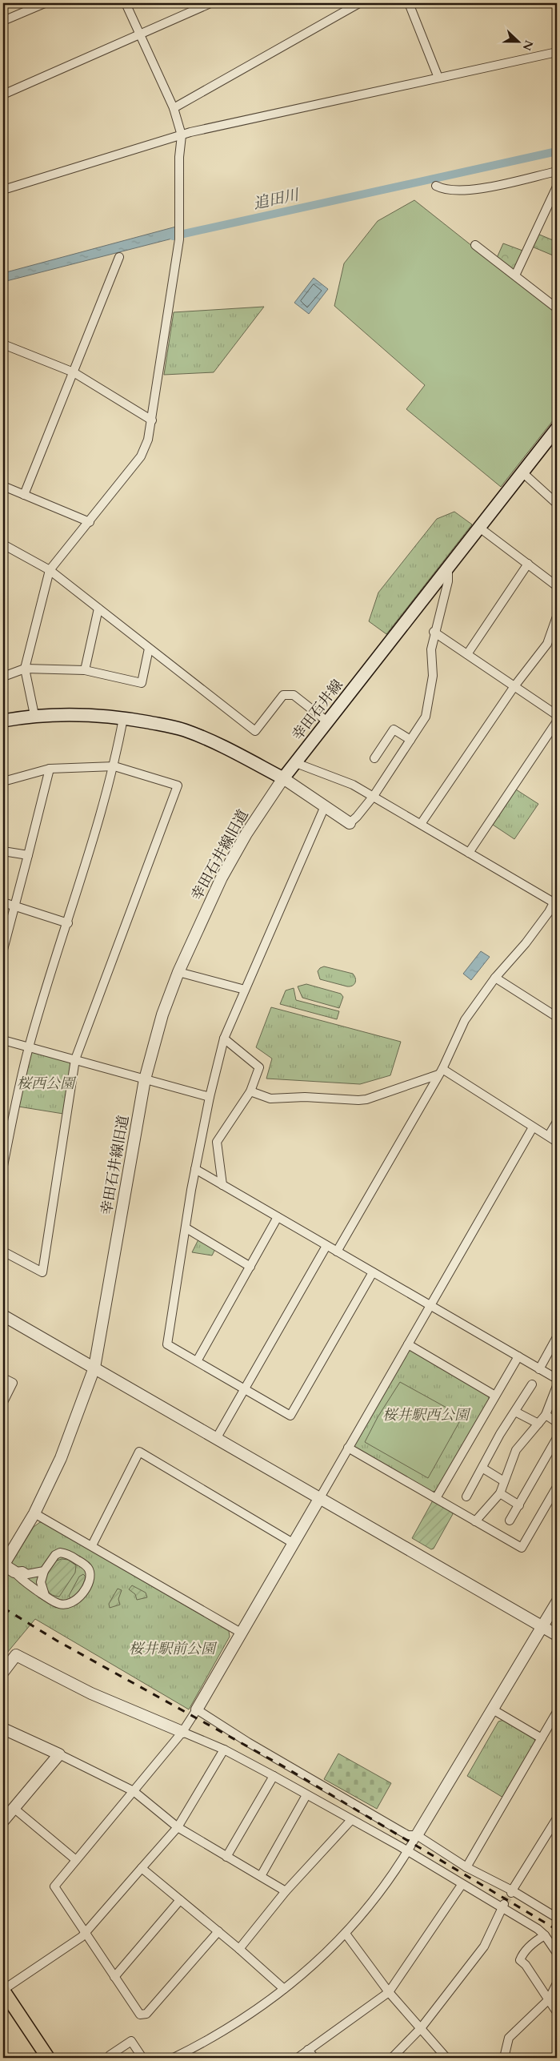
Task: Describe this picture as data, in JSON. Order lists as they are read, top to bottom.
{
  "streets": {
    "main road": ["幸田石井線"],
    "street": ["幸田石井線旧道"]
  },
  "crossings": [
    ["幸田石井線", "幸田石井線旧道"]
  ],
  "water": ["追田川"],
  "parks": ["桜西公園", "桜井駅西公園", "桜井駅前公園"],
  "north": "right"
}
